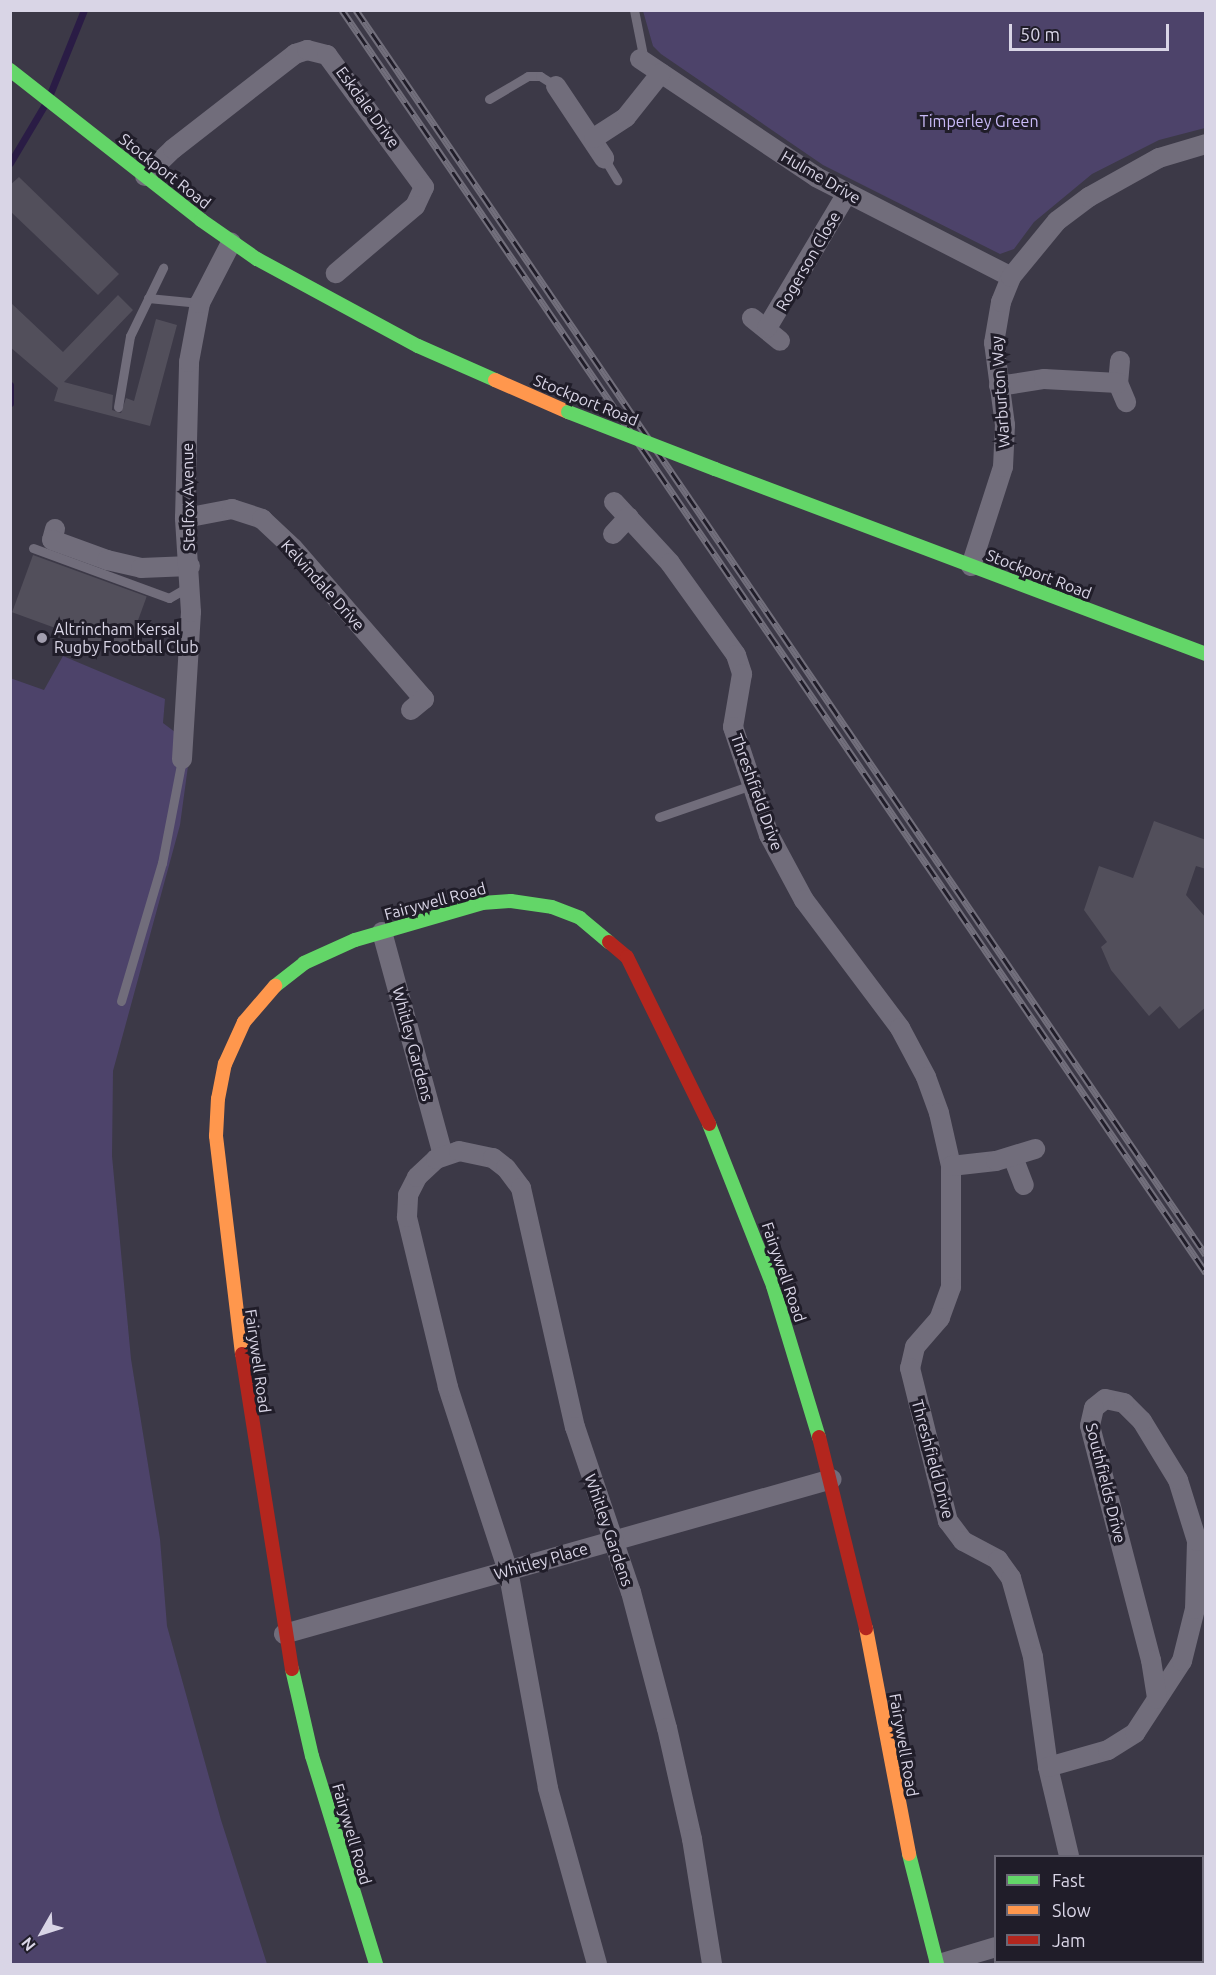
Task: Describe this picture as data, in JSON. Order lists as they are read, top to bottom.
{
  "streets": {
    "street": [
      "Eskdale Drive",
      "Stockport Road",
      "Hulme Drive",
      "Rogerson Close",
      "Warburton Way",
      "Stelfox Avenue",
      "Kelvindale Drive",
      "Threshfield Drive",
      "Fairywell Road",
      "Whitley Gardens",
      "Southfields Drive",
      "Whitley Place"
    ]
  },
  "crossings": [
    ["Eskdale Drive", "Stockport Road"],
    ["Stockport Road", "Warburton Way"],
    ["Stockport Road", "Stelfox Avenue"],
    ["Hulme Drive", "Rogerson Close"],
    ["Hulme Drive", "Warburton Way"],
    ["Stelfox Avenue", "Kelvindale Drive"],
    ["Threshfield Drive", "Southfields Drive"],
    ["Fairywell Road", "Whitley Gardens"],
    ["Fairywell Road", "Whitley Place"],
    ["Whitley Gardens", "Whitley Place"]
  ],
  "parks": ["Timperley Green"],
  "places": ["Altrincham Kersal Rugby Football Club"],
  "legend": ["Fast", "Slow", "Jam"],
  "scale_bar": "50 m",
  "north": "bottom left"
}
